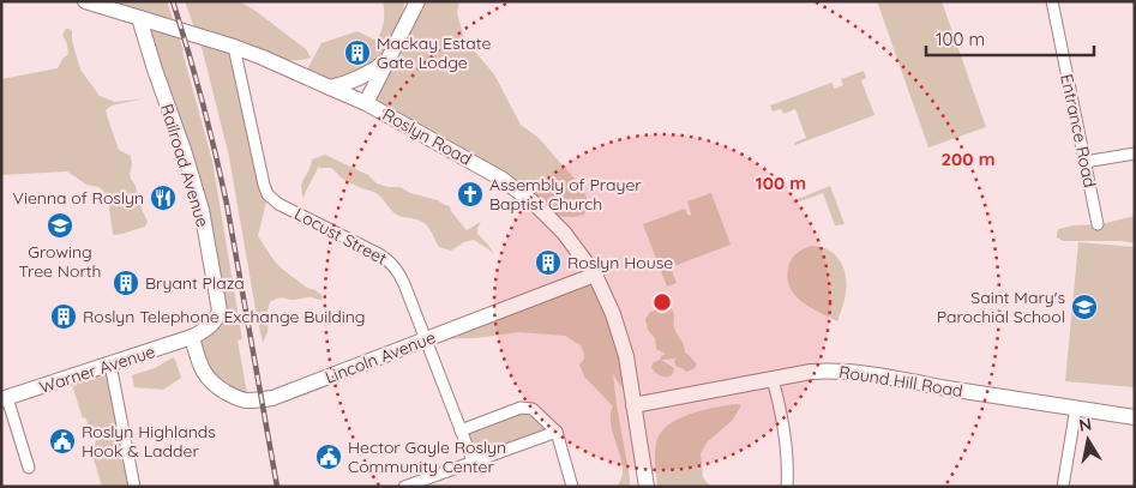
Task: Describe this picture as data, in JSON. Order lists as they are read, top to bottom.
{
  "streets": {
    "street": [
      "Entrance Road",
      "Roslyn Road",
      "Railroad Avenue",
      "Locust Street",
      "Lincoln Avenue",
      "Warner Avenue",
      "Round Hill Road"
    ]
  },
  "crossings": [
    ["Roslyn Road", "Railroad Avenue"],
    ["Roslyn Road", "Locust Street"],
    ["Roslyn Road", "Lincoln Avenue"],
    ["Roslyn Road", "Round Hill Road"],
    ["Railroad Avenue", "Lincoln Avenue"],
    ["Railroad Avenue", "Warner Avenue"],
    ["Locust Street", "Lincoln Avenue"],
    ["Lincoln Avenue", "Warner Avenue"]
  ],
  "places": {
    "building": [
      "Mackay Estate Gate Lodge",
      "Roslyn House",
      "Bryant Plaza",
      "Roslyn Telephone Exchange Building"
    ],
    "church": ["Assembly of Prayer Baptist Church"],
    "restaurant": ["Vienna of Roslyn"],
    "school or university": ["Growing Tree North", "Saint Mary's Parochial School"],
    "public building": ["Roslyn Highlands Hook & Ladder", "Hector Gayle Roslyn Community Center"]
  },
  "scale_bar": "100 m",
  "north": "top",
  "rings": ["200 m", "100 m"]
}
